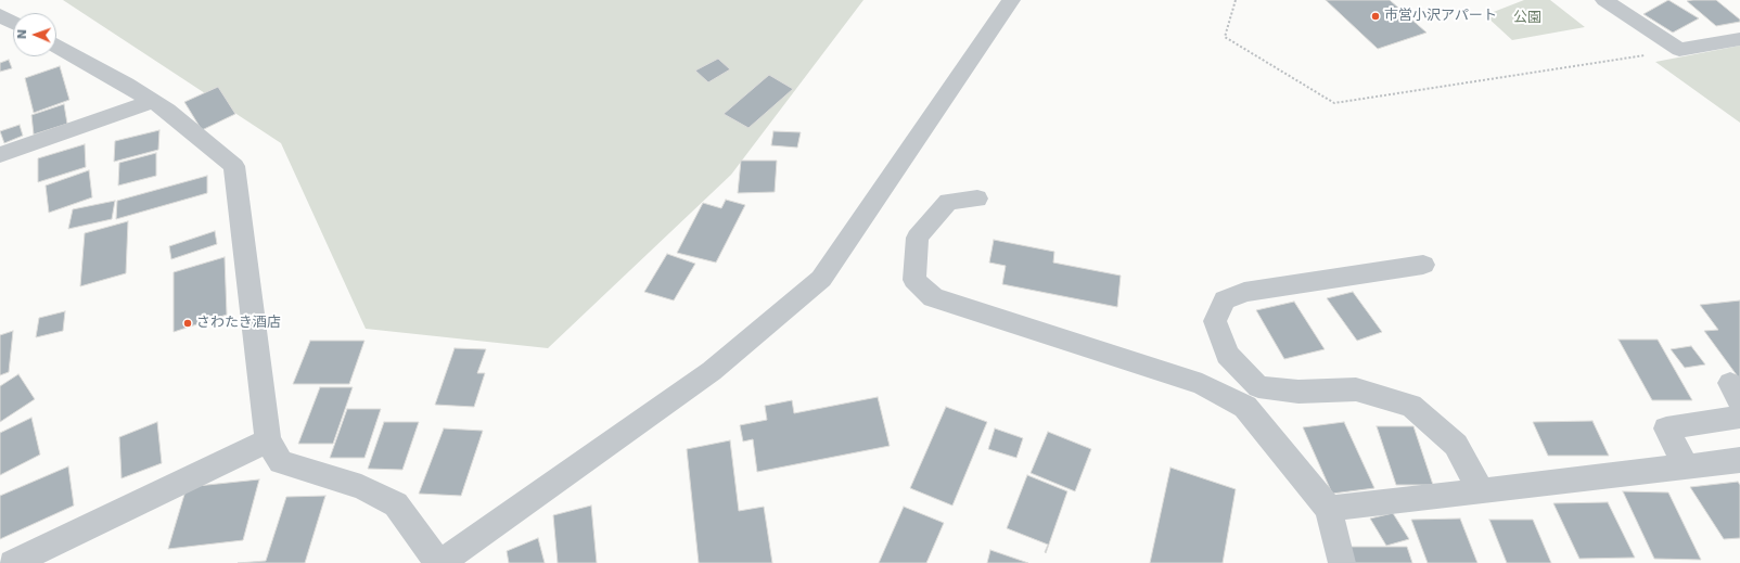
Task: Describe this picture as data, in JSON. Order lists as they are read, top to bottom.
{
  "parks": ["公園"],
  "places": ["市営小沢アパート", "さわたき酒店"],
  "north": "left"
}
